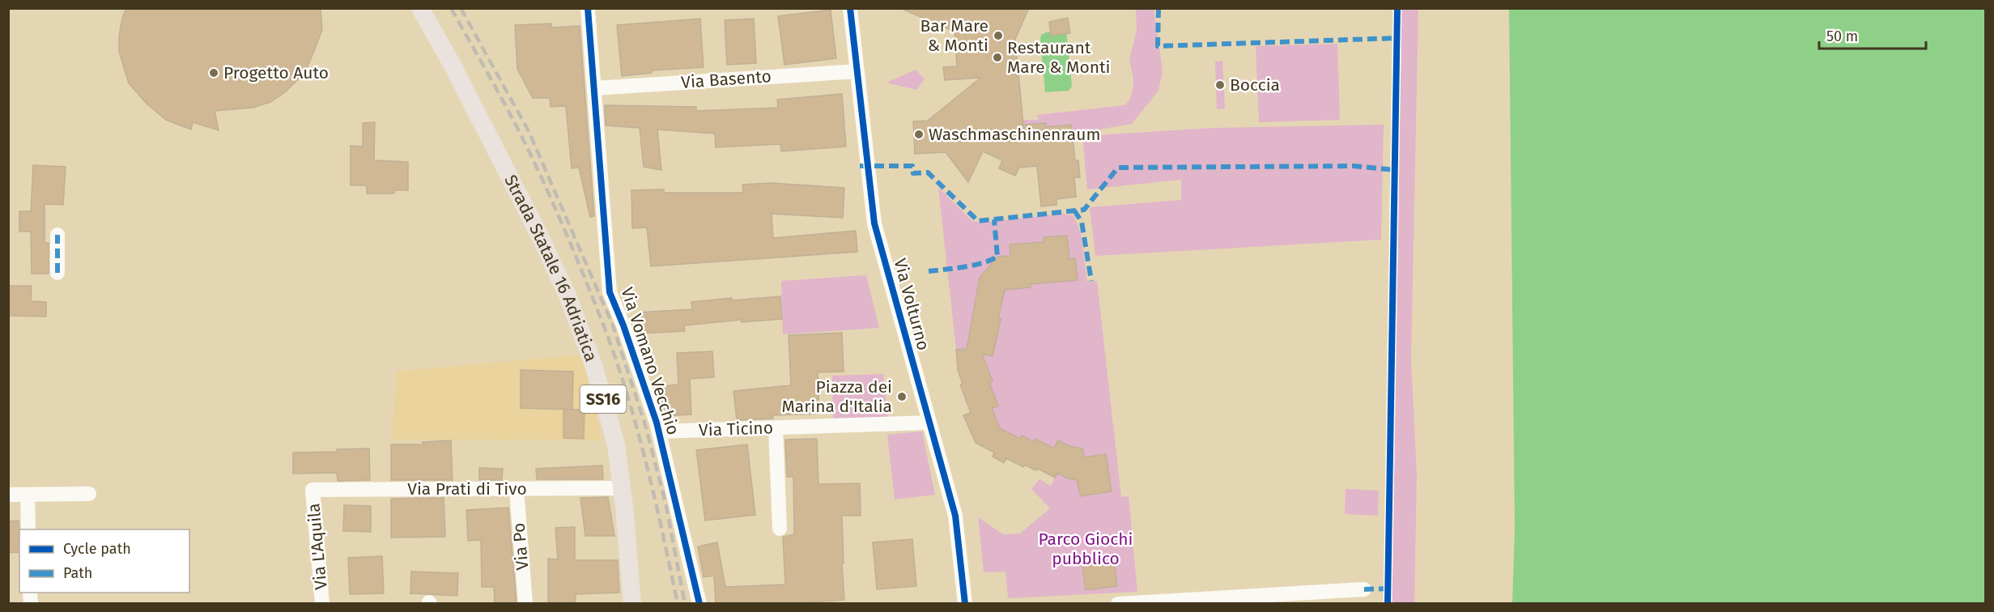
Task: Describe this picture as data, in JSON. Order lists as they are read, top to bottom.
{
  "streets": {
    "main road": ["Strada Statale 16 Adriatica", "SS16"],
    "street": [
      "Via Basento",
      "Via Volturno",
      "Via Vomano Vecchio",
      "Via Ticino",
      "Via Prati di Tivo",
      "Via L'Aquila",
      "Via Po"
    ]
  },
  "crossings": [
    ["Via Basento", "Via Volturno"],
    ["Via Basento", "Via Vomano Vecchio"],
    ["Strada Statale 16 Adriatica", "Via Prati di Tivo"],
    ["Via Volturno", "Via Ticino"],
    ["Via Vomano Vecchio", "Via Ticino"],
    ["Via Prati di Tivo", "Via L'Aquila"],
    ["Via Prati di Tivo", "Via Po"]
  ],
  "parks": ["Parco Giochi pubblico"],
  "places": [
    "Bar Mare & Monti",
    "Restaurant Mare & Monti",
    "Progetto Auto",
    "Boccia",
    "Waschmaschinenraum",
    "Piazza dei Marina d'Italia"
  ],
  "legend": ["Cycle path", "Path"],
  "scale_bar": "50 m"
}
